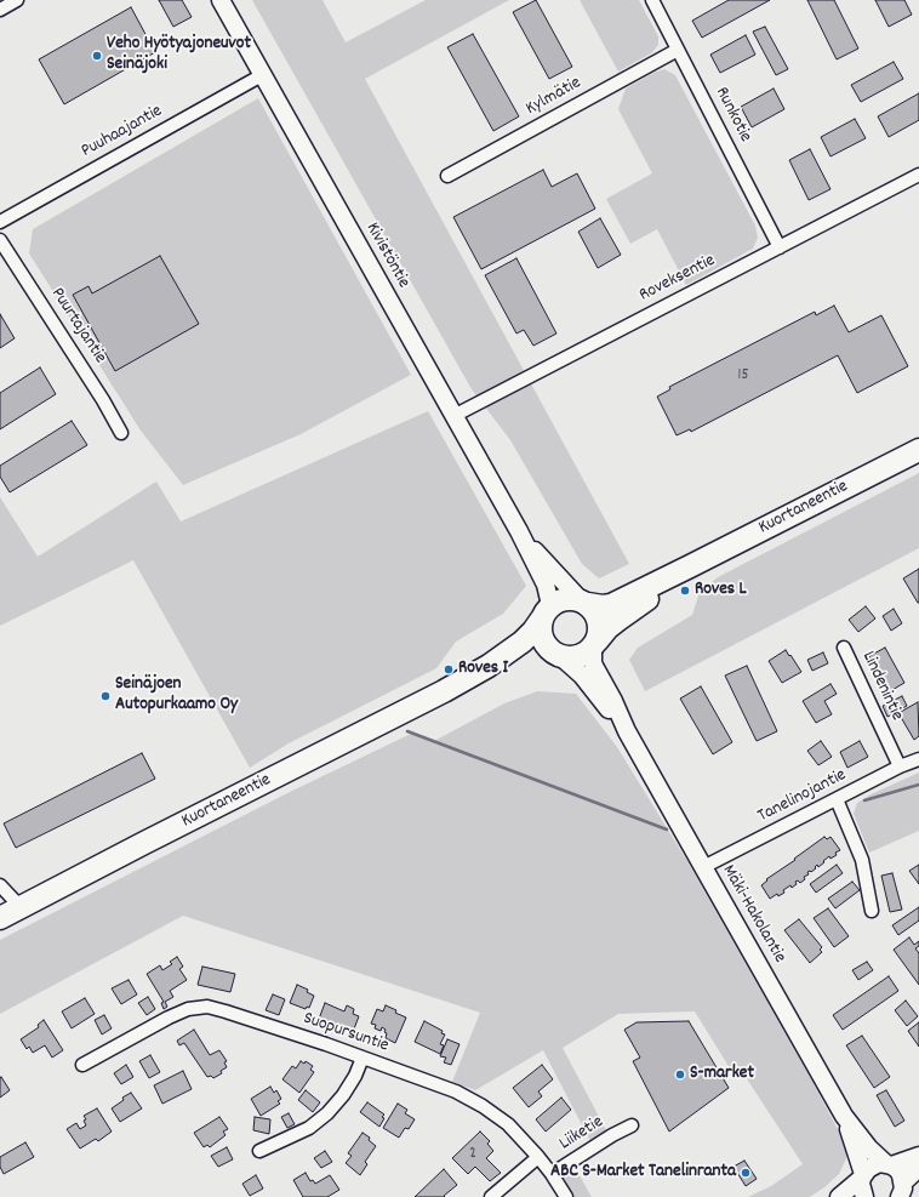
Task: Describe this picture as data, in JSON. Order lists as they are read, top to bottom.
{
  "streets": {
    "highway": ["Kuortaneentie"],
    "street": [
      "Kylmätie",
      "Runkotie",
      "Puuhaajantie",
      "Kivistöntie",
      "Roveksentie",
      "Puurtajantie",
      "Lindenintie",
      "Tanelinojantie",
      "Mäki-Hakolantie",
      "Suopursuntie",
      "Liiketie"
    ]
  },
  "crossings": [
    ["Kylmätie", "Runkotie"],
    ["Runkotie", "Roveksentie"],
    ["Puuhaajantie", "Kivistöntie"],
    ["Kivistöntie", "Roveksentie"],
    ["Kivistöntie", "Kuortaneentie"],
    ["Kivistöntie", "Mäki-Hakolantie"],
    ["Kuortaneentie", "Mäki-Hakolantie"],
    ["Lindenintie", "Tanelinojantie"],
    ["Tanelinojantie", "Mäki-Hakolantie"],
    ["Suopursuntie", "Liiketie"]
  ],
  "places": [
    "Veho Hyötyajoneuvot Seinäjoki",
    "Roves L",
    "Roves I",
    "Seinäjoen Autopurkaamo Oy",
    "S-market",
    "ABC S-Market Tanelinranta"
  ],
  "house_numbers": ["15", "2"]
}
